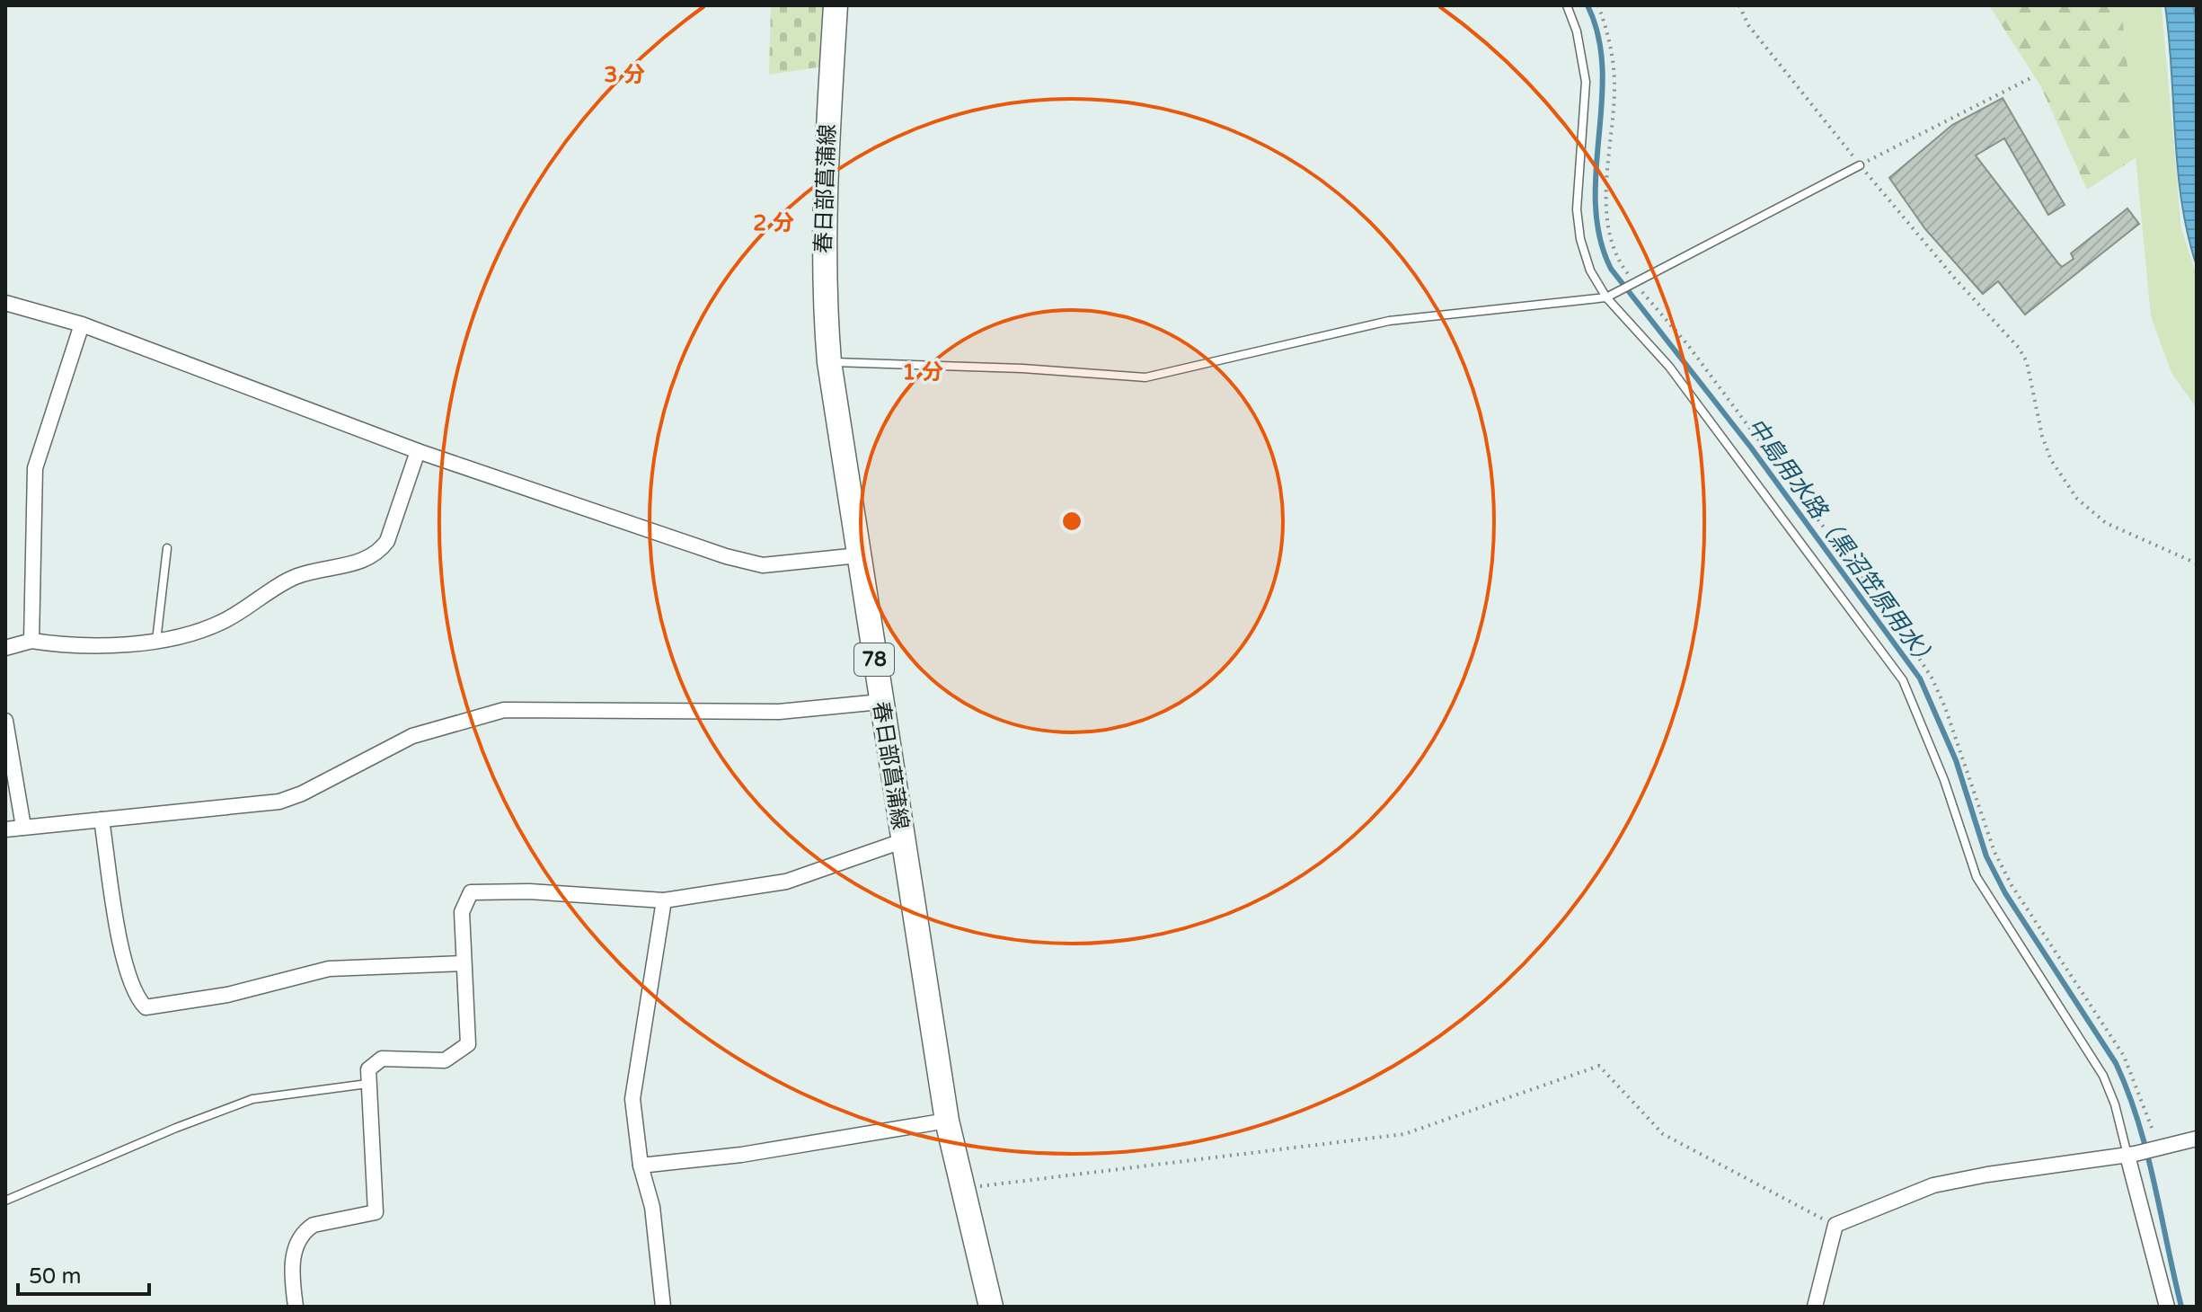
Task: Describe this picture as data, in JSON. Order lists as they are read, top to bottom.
{
  "streets": {
    "main road": ["春日部菖蒲線", "78"]
  },
  "water": ["中島用水路（黒沼笠原用水）"],
  "scale_bar": "50 m",
  "rings": ["3 分", "2 分", "1 分"]
}
